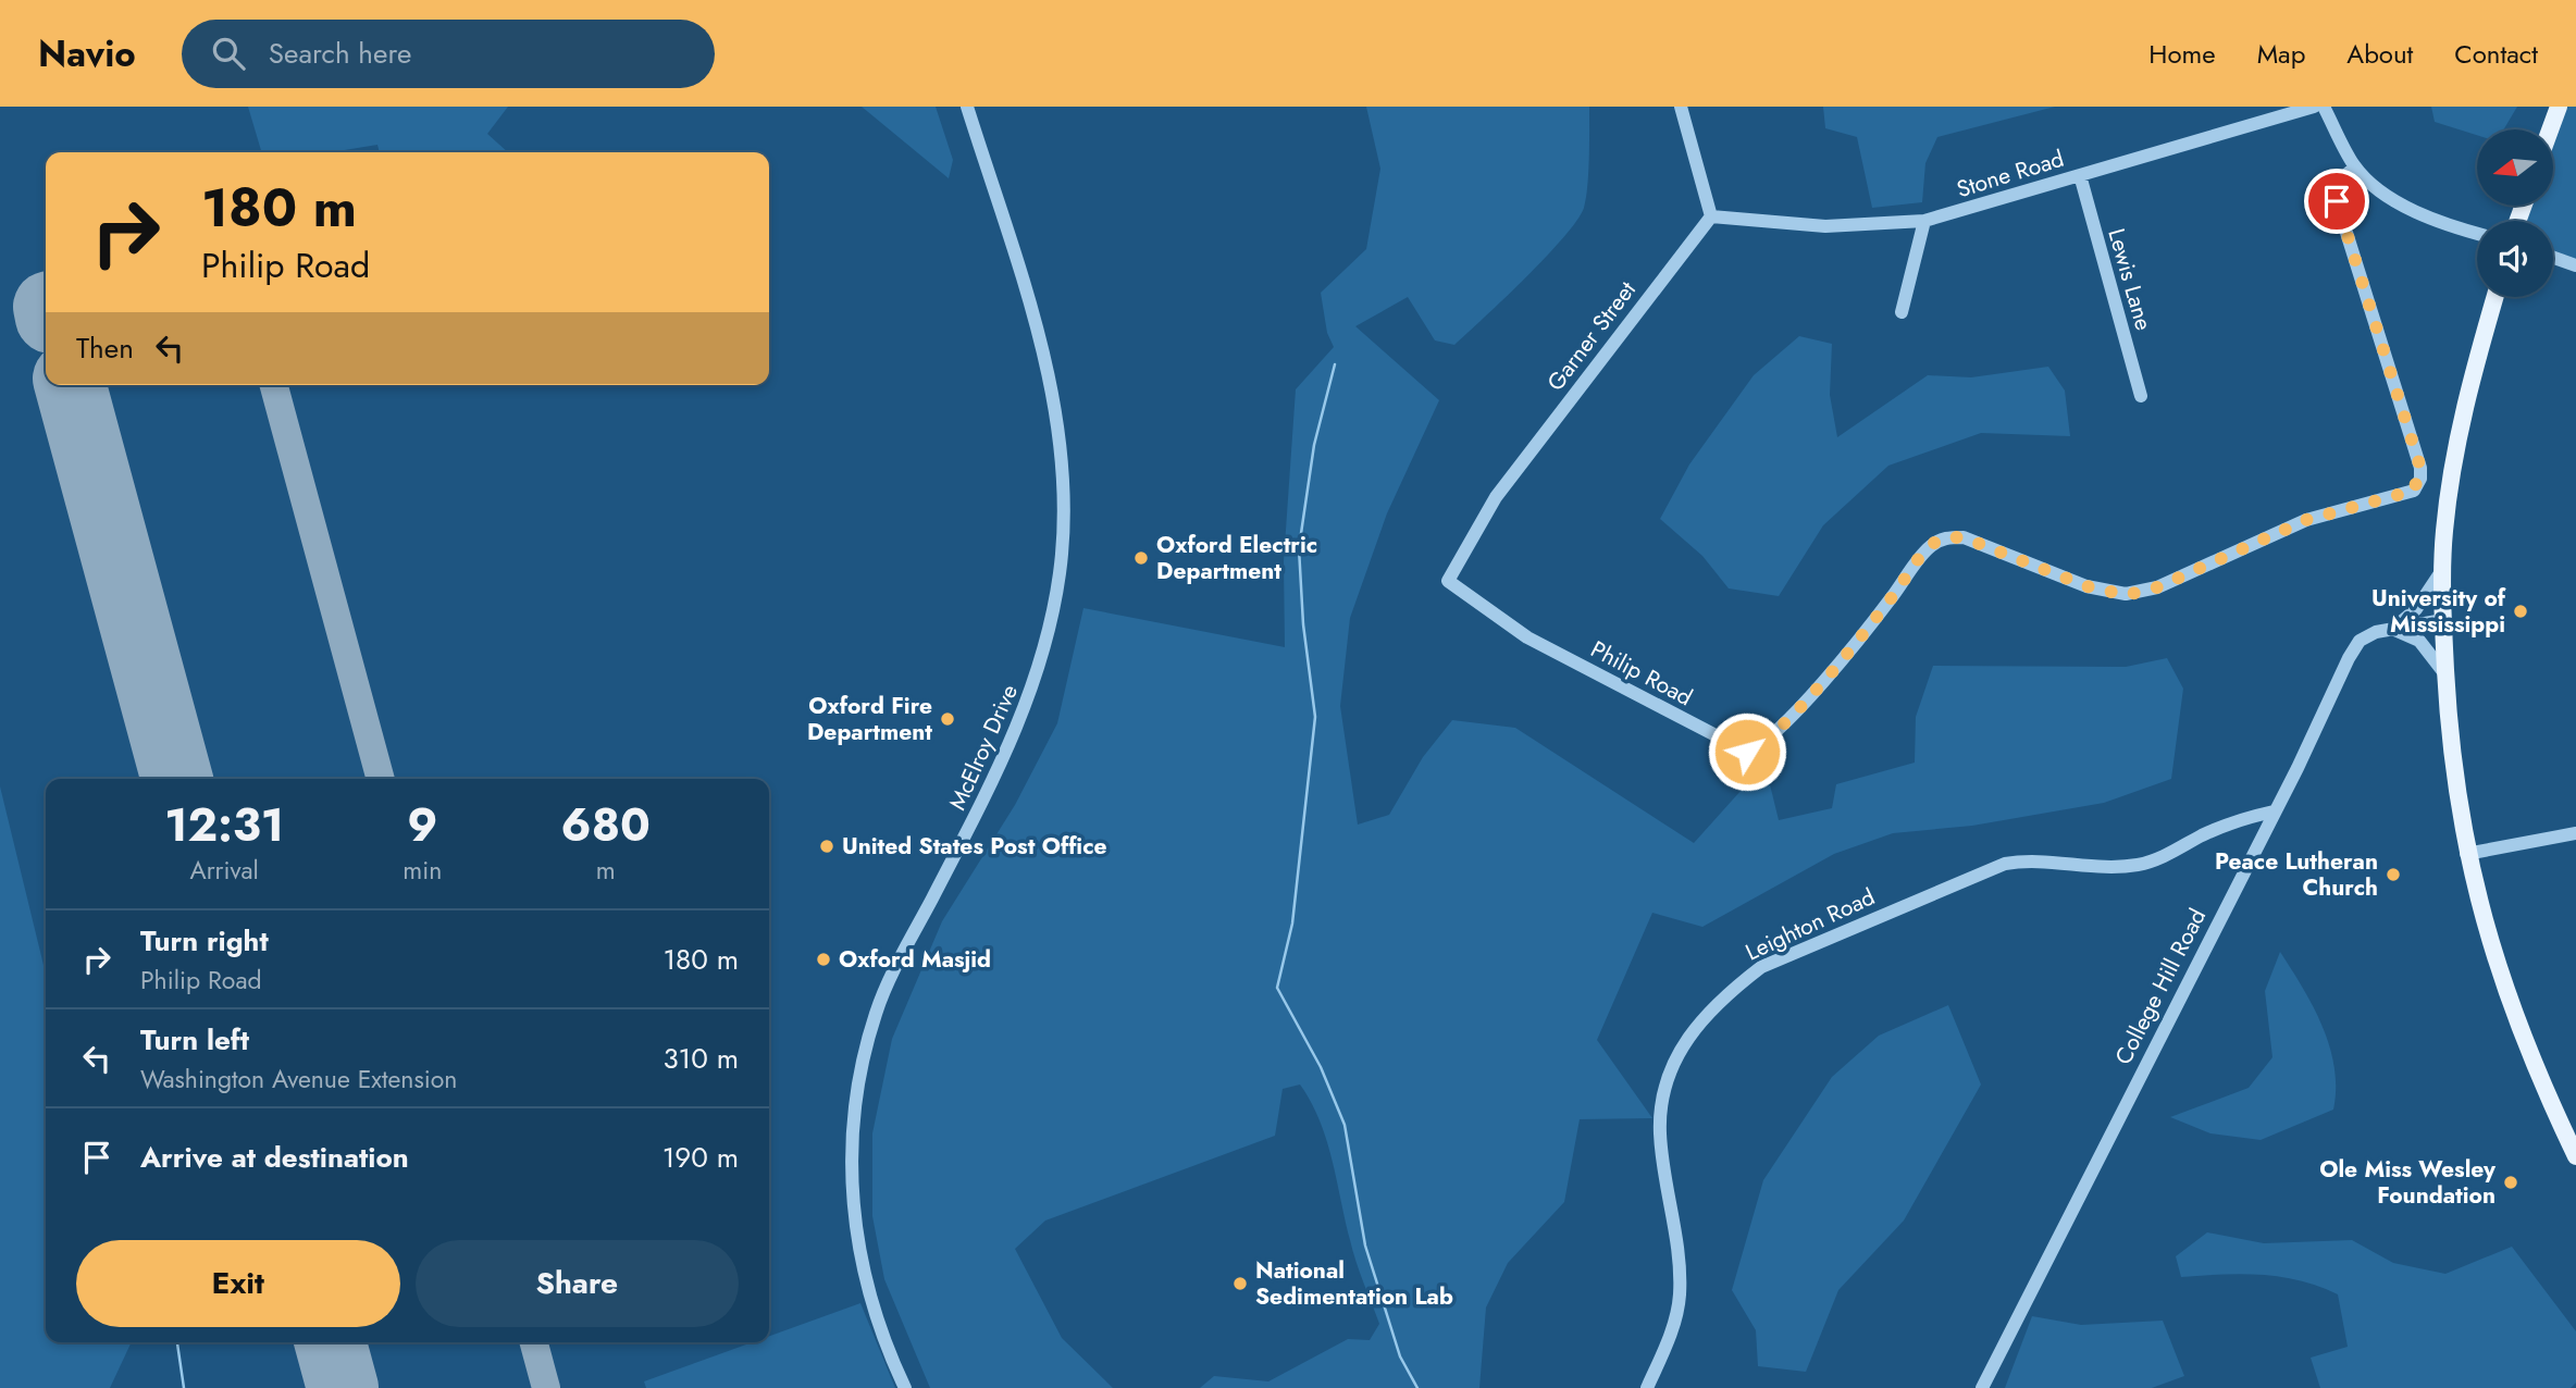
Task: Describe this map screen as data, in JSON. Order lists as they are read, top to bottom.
{
  "streets": {
    "street": [
      "Stone Road",
      "Lewis Lane",
      "Garner Street",
      "Philip Road",
      "McElroy Drive",
      "Leighton Road",
      "College Hill Road"
    ]
  },
  "crossings": [
    ["Stone Road", "Lewis Lane"],
    ["Stone Road", "Garner Street"],
    ["Garner Street", "Philip Road"],
    ["Leighton Road", "College Hill Road"]
  ],
  "places": [
    "Oxford Electric Department",
    "University of Mississippi",
    "Oxford Fire Department",
    "United States Post Office",
    "Peace Lutheran Church",
    "Oxford Masjid",
    "Ole Miss Wesley Foundation",
    "National Sedimentation Lab"
  ],
  "north": "left",
  "page": {
    "header": "Navio",
    "search": "Search here",
    "nav": [
      "Home",
      "Map",
      "About",
      "Contact"
    ],
    "turn": ["180 m", "Philip Road"],
    "then": "Then",
    "eta": [
      "12:31",
      "Arrival",
      "9",
      "min",
      "680",
      "m"
    ],
    "list": [
      {
        "name": "Turn right",
        "note": "Philip Road",
        "value": "180 m"
      },
      {
        "name": "Turn left",
        "note": "Washington Avenue Extension",
        "value": "310 m"
      },
      {
        "name": "Arrive at destination",
        "value": "190 m"
      }
    ],
    "buttons": ["Exit", "Share"]
  }
}
